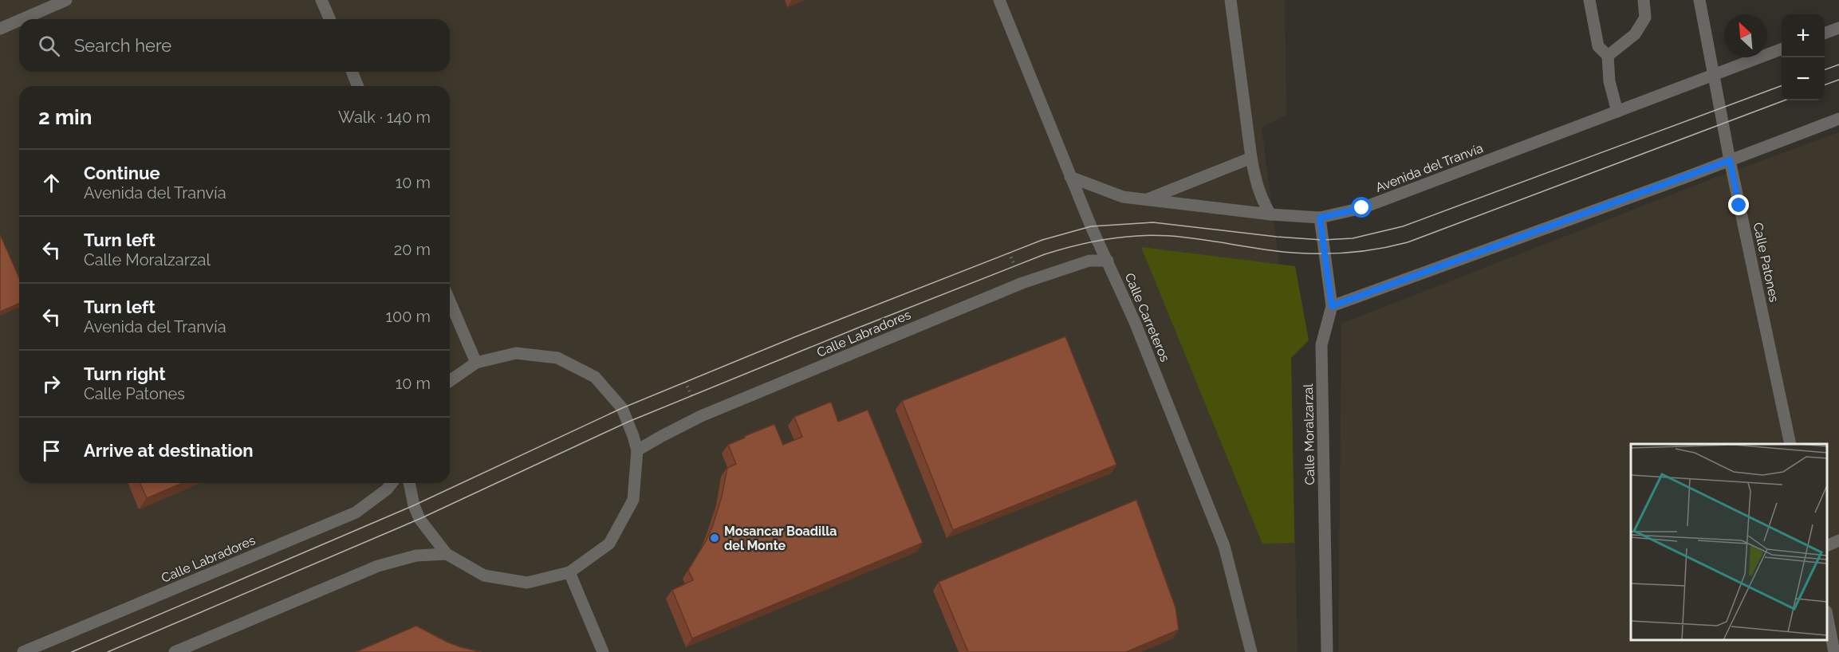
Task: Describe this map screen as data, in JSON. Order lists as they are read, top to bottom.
{
  "streets": {
    "street": [
      "Avenida del Tranvía",
      "Calle Patones",
      "Calle Carreteros",
      "Calle Labradores",
      "Calle Moralzarzal"
    ]
  },
  "crossings": [
    ["Avenida del Tranvía", "Calle Patones"],
    ["Avenida del Tranvía", "Calle Carreteros"],
    ["Avenida del Tranvía", "Calle Moralzarzal"],
    ["Calle Carreteros", "Calle Labradores"]
  ],
  "places": ["Mosancar Boadilla del Monte"],
  "north": "top left",
  "page": {
    "map_buttons": ["+", "−"],
    "search": "Search here",
    "heading": ["2 min", "Walk · 140 m"],
    "list": [
      ["Continue", "Avenida del Tranvía", "10 m"],
      ["Turn left", "Calle Moralzarzal", "20 m"],
      ["Turn left", "Avenida del Tranvía", "100 m"],
      ["Turn right", "Calle Patones", "10 m"],
      "Arrive at destination"
    ]
  }
}
